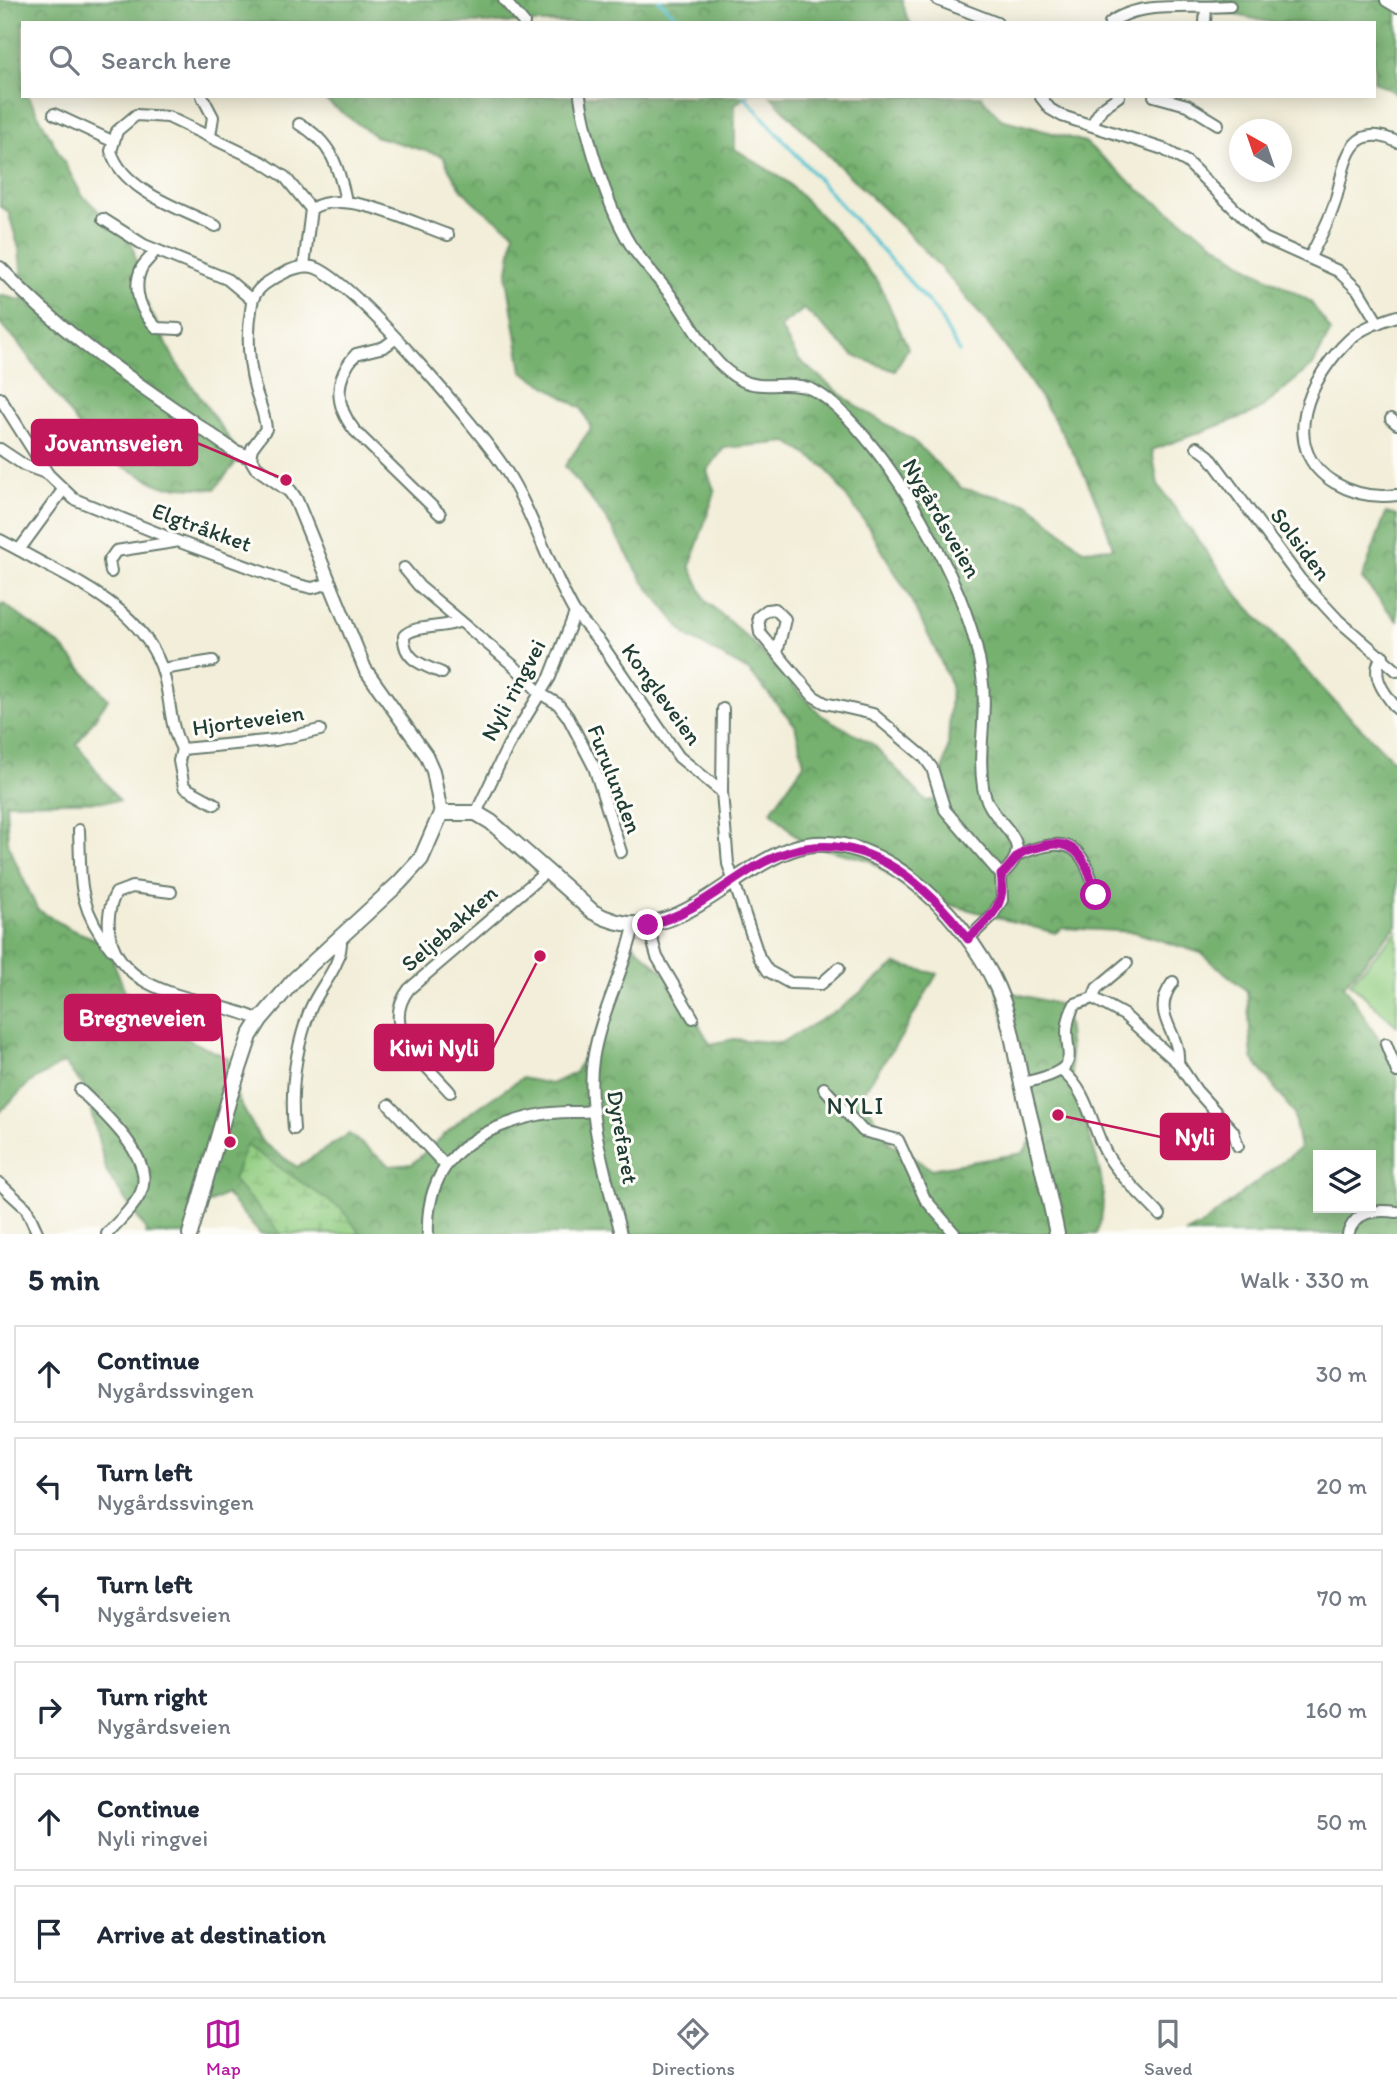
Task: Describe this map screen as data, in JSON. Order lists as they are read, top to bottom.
{
  "streets": {
    "street": [
      "Nygårdsveien",
      "Elgtråkket",
      "Solsiden",
      "Nyli ringvei",
      "Kongleveien",
      "Hjorteveien",
      "Furulunden",
      "Seljebakken",
      "Dyrefaret"
    ]
  },
  "crossings": [
    ["Nyli ringvei", "Kongleveien"],
    ["Nyli ringvei", "Furulunden"]
  ],
  "districts": ["NYLI"],
  "places": [
    "Jovannsveien",
    "Kiwi Nyli",
    "Nyli",
    "Bregneveien"
  ],
  "north": "top left",
  "page": {
    "search": "Search here",
    "heading": ["5 min", "Walk · 330 m"],
    "list": [
      ["Continue", "Nygårdssvingen", "30 m"],
      ["Turn left", "Nygårdssvingen", "20 m"],
      ["Turn left", "Nygårdsveien", "70 m"],
      ["Turn right", "Nygårdsveien", "160 m"],
      ["Continue", "Nyli ringvei", "50 m"],
      "Arrive at destination"
    ],
    "nav": ["Map", "Directions", "Saved"]
  }
}
